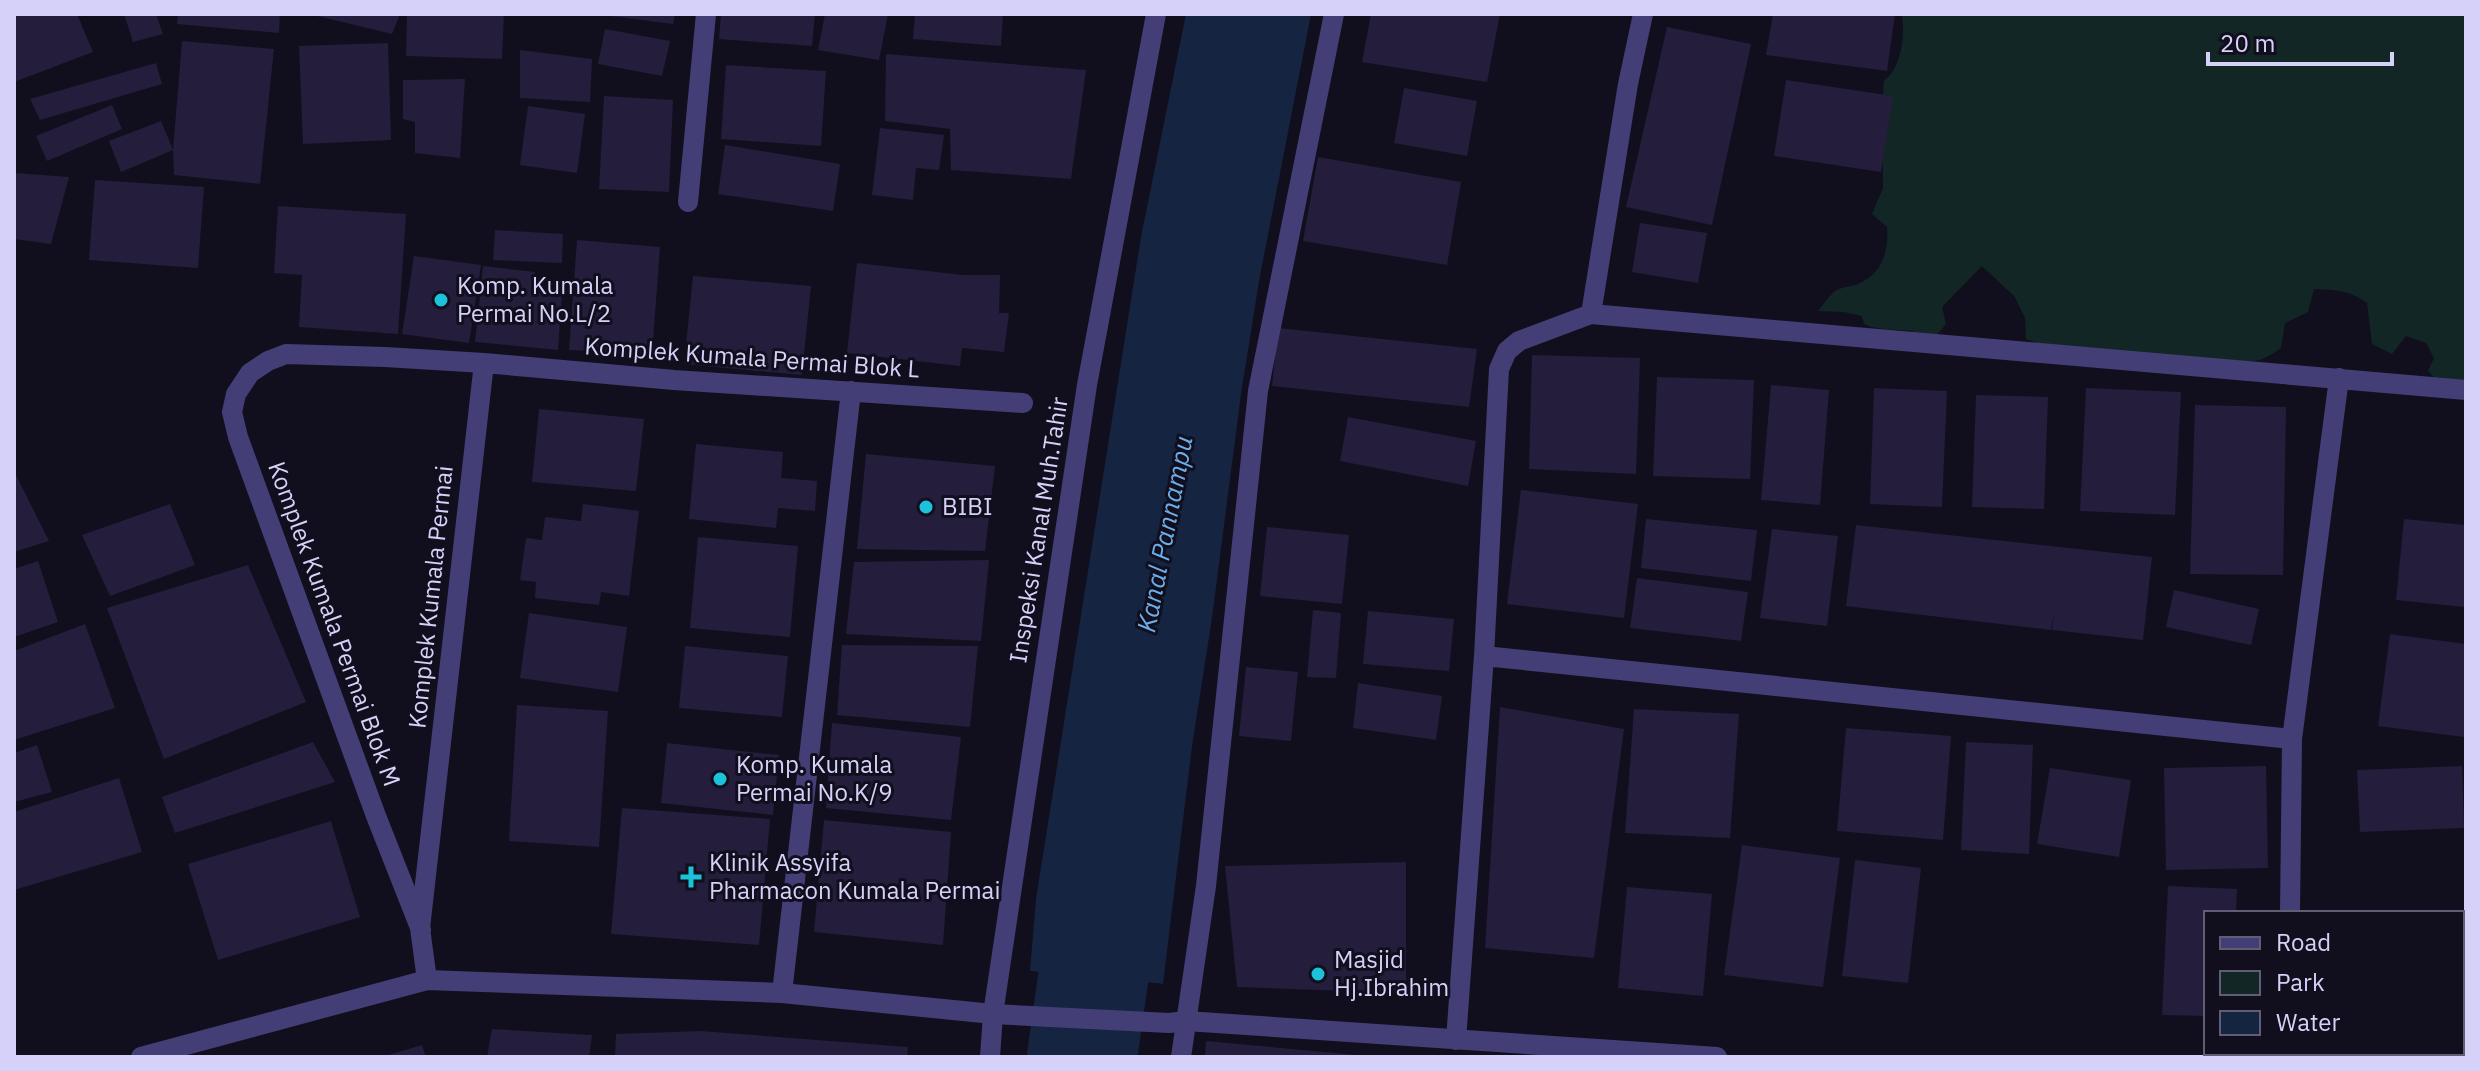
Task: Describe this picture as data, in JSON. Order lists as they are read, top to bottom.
{
  "streets": {
    "street": [
      "Komplek Kumala Permai Blok L",
      "Inspeksi Kanal Muh.Tahir",
      "Komplek Kumala Permai",
      "Komplek Kumala Permai Blok M"
    ]
  },
  "crossings": [
    ["Komplek Kumala Permai Blok L", "Komplek Kumala Permai"],
    ["Komplek Kumala Permai Blok L", "Komplek Kumala Permai Blok M"],
    ["Komplek Kumala Permai", "Komplek Kumala Permai Blok M"]
  ],
  "water": ["Kanal Pannampu"],
  "places": {
    "other": [
      "Komp. Kumala Permai No.L/2",
      "BIBI",
      "Komp. Kumala Permai No.K/9",
      "Masjid Hj.Ibrahim"
    ],
    "health": ["Klinik Assyifa Pharmacon Kumala Permai"]
  },
  "legend": ["Road", "Park", "Water"],
  "scale_bar": "20 m"
}
